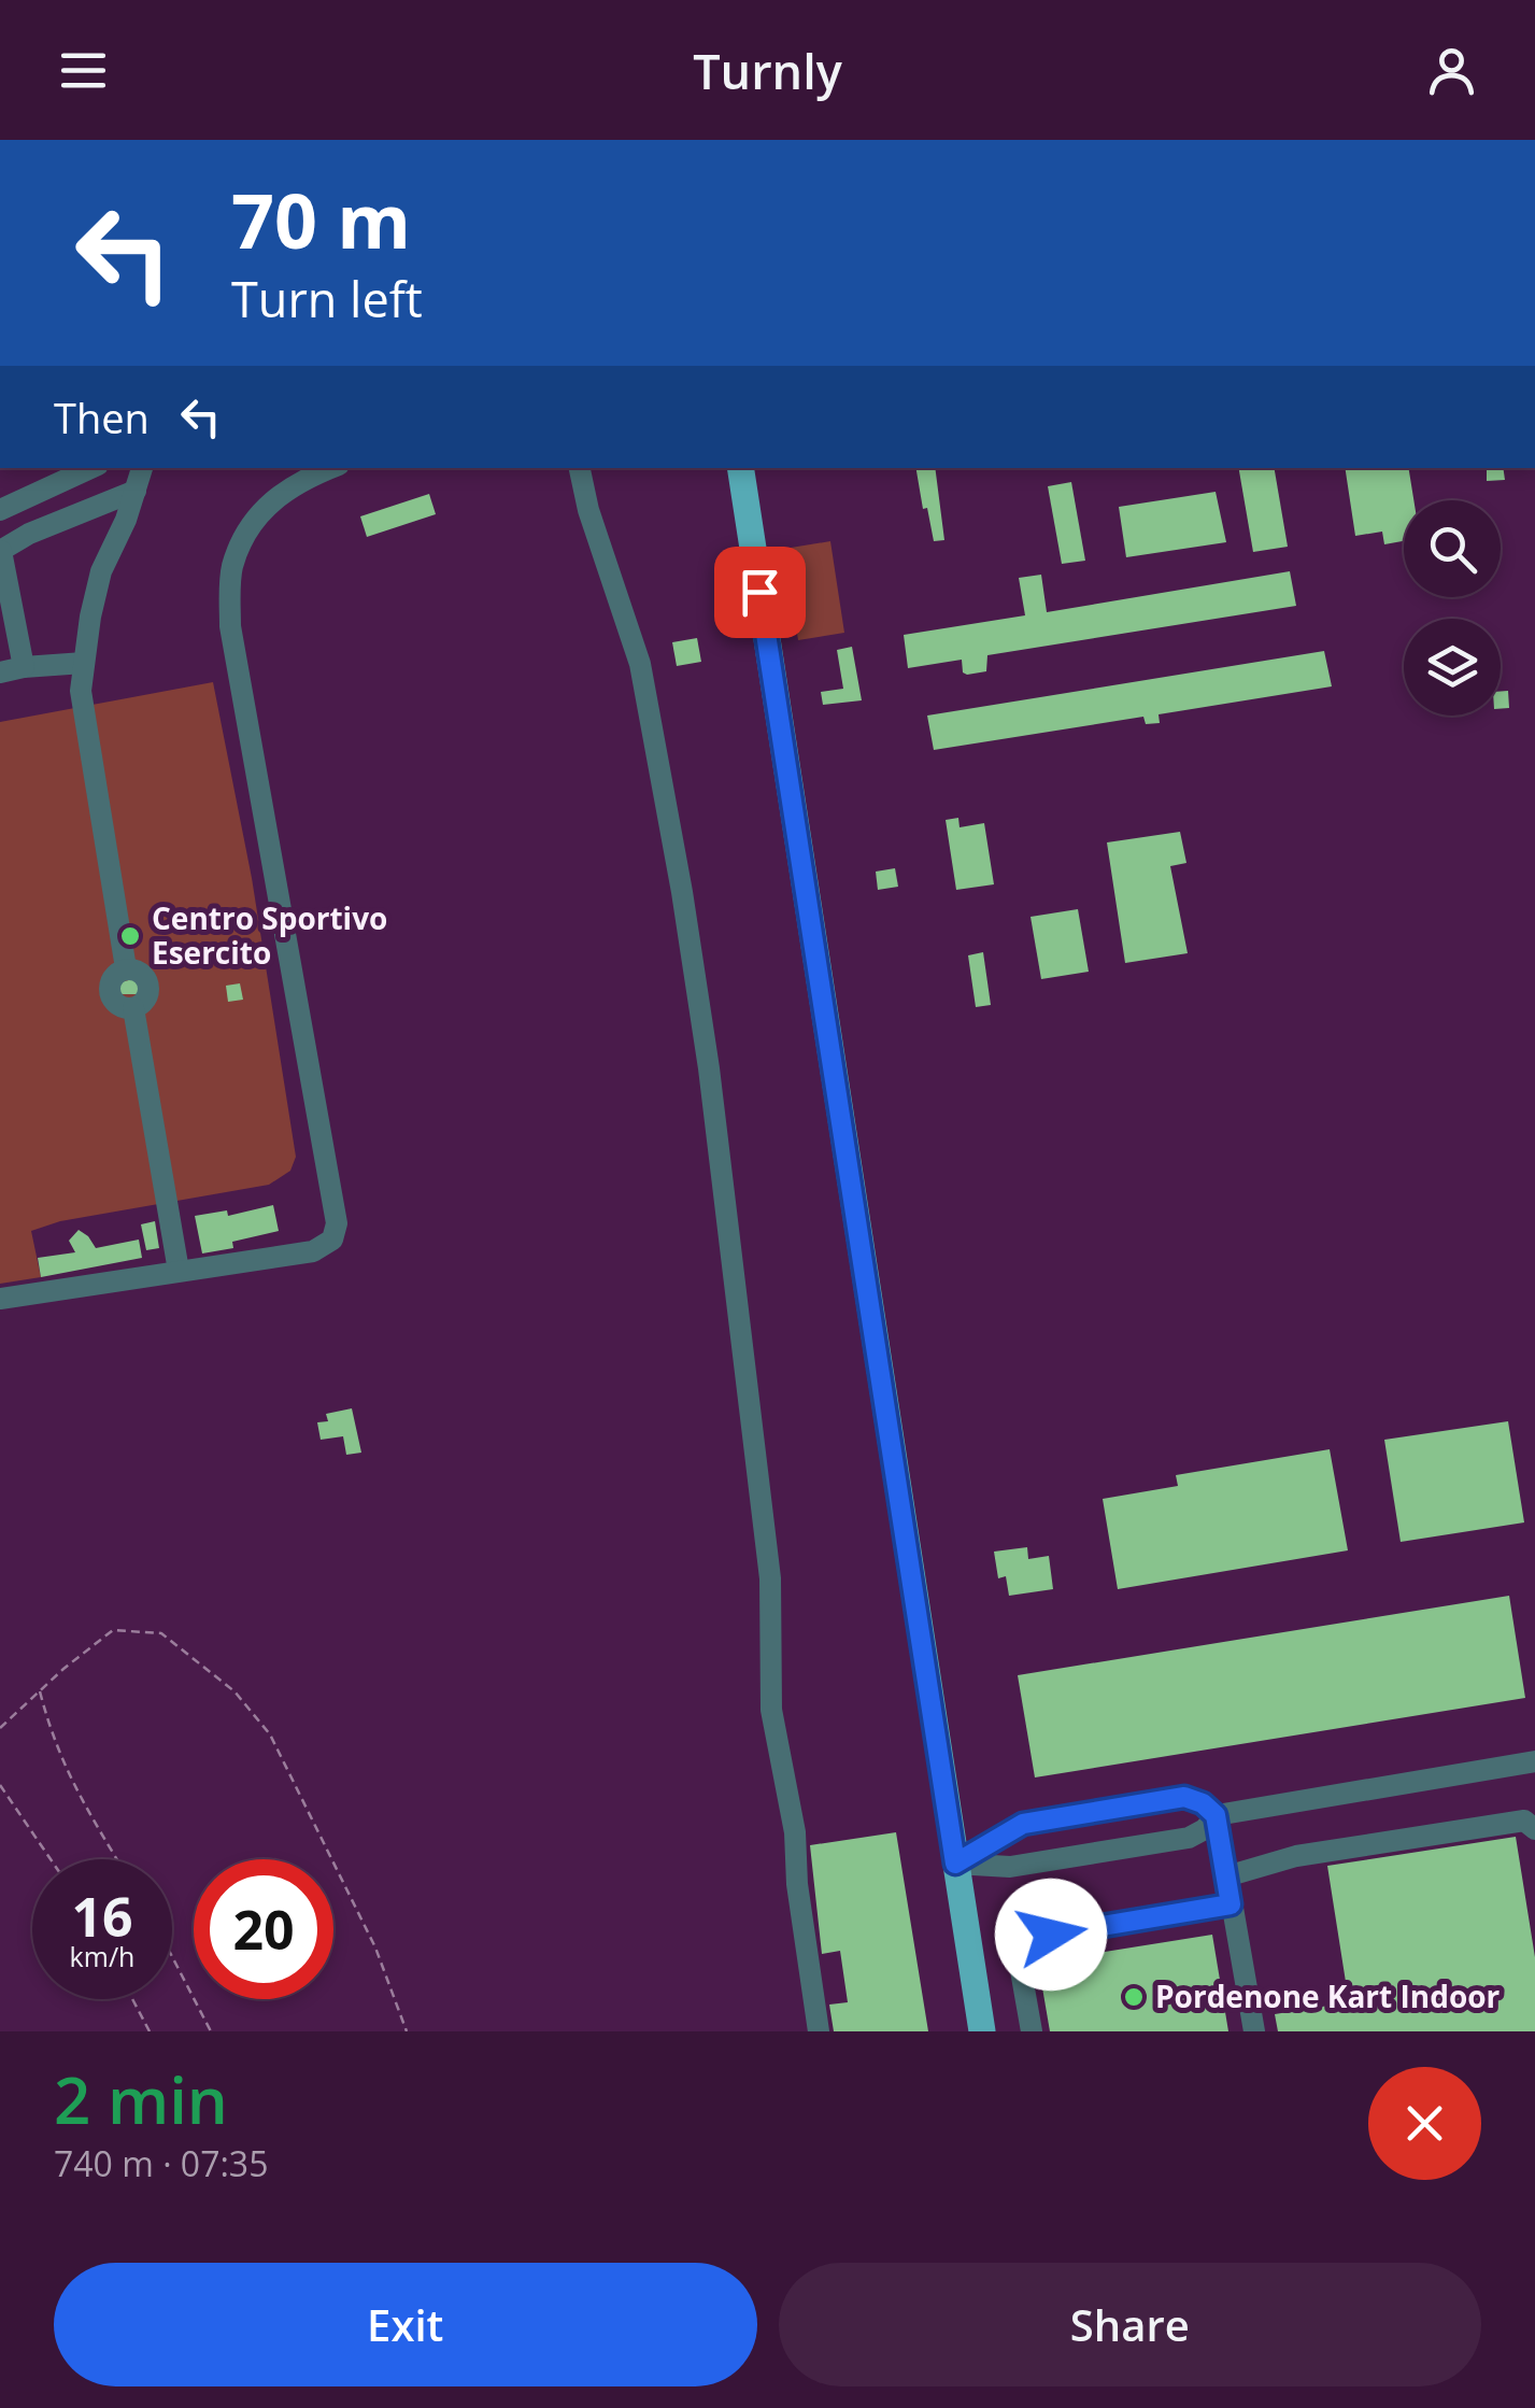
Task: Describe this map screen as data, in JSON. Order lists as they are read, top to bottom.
{
  "places": ["Centro Sportivo Esercito", "Pordenone Kart Indoor"],
  "page": {
    "header": "Turnly",
    "turn": ["70 m", "Turn left"],
    "then": "Then",
    "speed": "16 km/h",
    "limit": "20",
    "heading": ["2 min", "740 m · 07:35"],
    "buttons": ["Exit", "Share"]
  }
}
